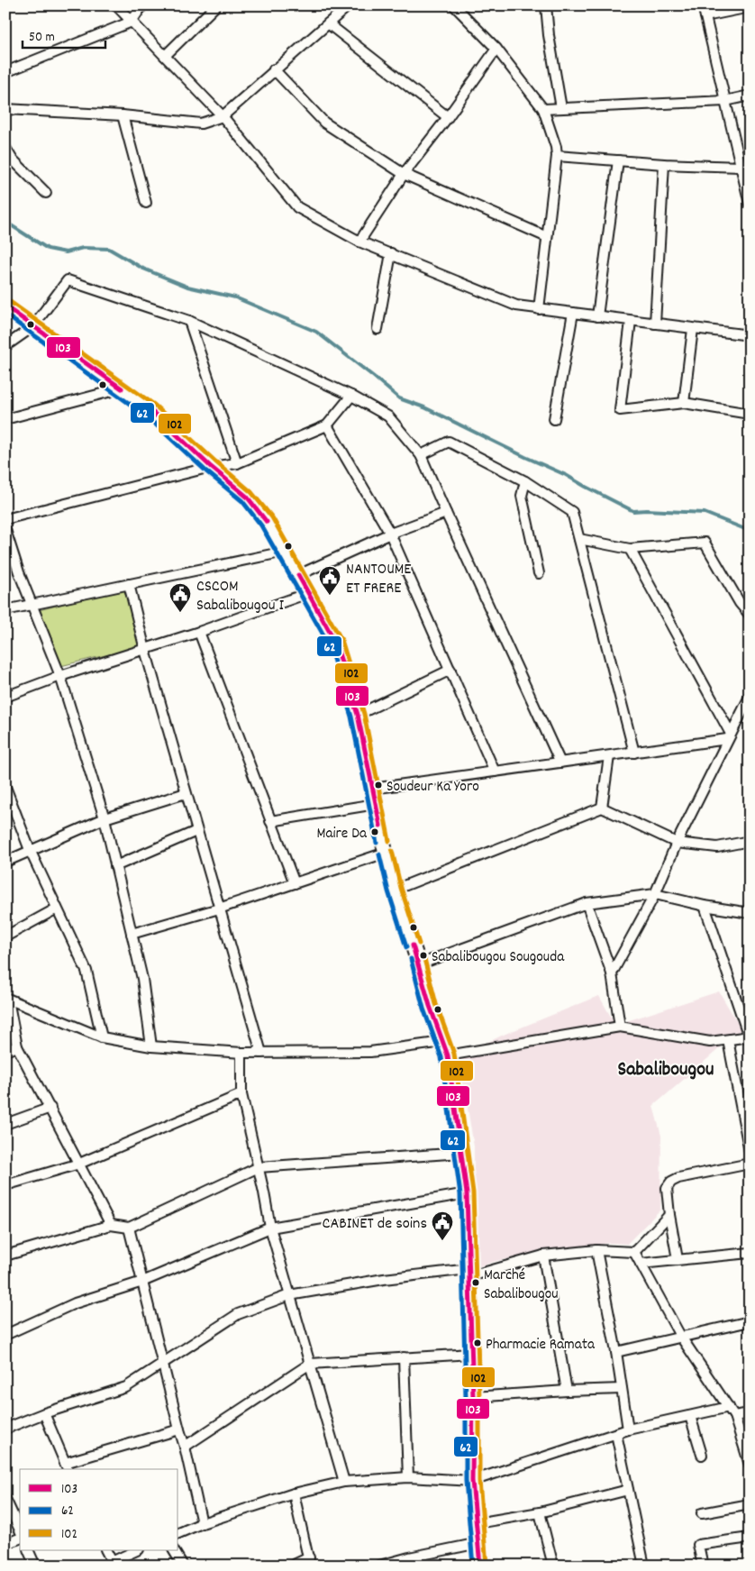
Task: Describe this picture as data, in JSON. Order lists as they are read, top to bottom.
{
  "districts": ["Sabalibougou"],
  "places": {
    "public building": ["NANTOUME ET FRERE", "CSCOM Sabalibougou I", "CABINET de soins"],
    "other": [
      "Soudeur Ka Yoro",
      "Maire Da",
      "Sabalibougou Sougouda",
      "Marché Sabalibougou",
      "Pharmacie Ramata"
    ]
  },
  "lines": ["transit line 102", "transit line 103", "transit line 62"],
  "legend": ["103", "62", "102"],
  "scale_bar": "50 m"
}
